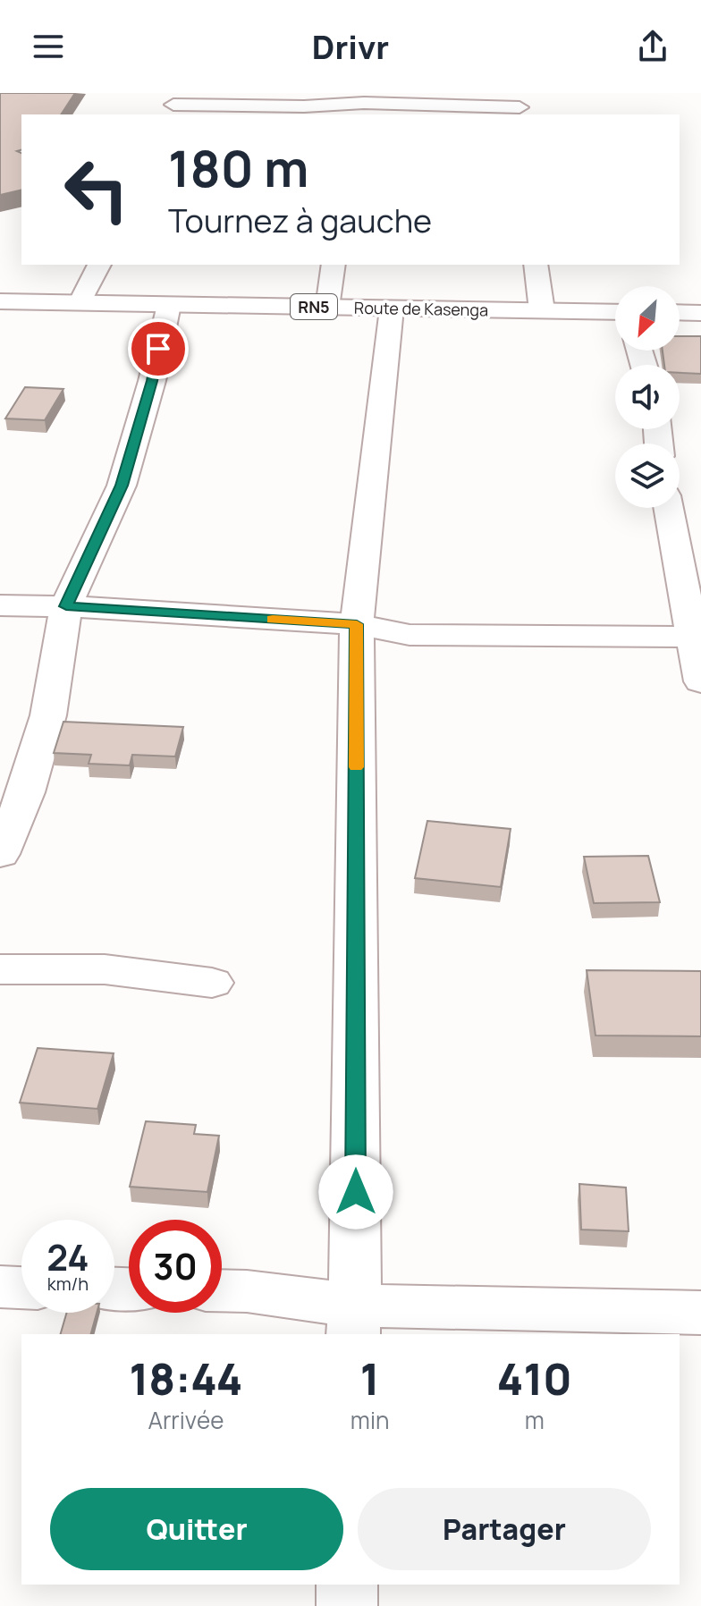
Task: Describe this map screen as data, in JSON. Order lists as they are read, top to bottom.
{
  "streets": {
    "main road": ["RN5", "Route de Kasenga"]
  },
  "north": "bottom left",
  "page": {
    "header": "Drivr",
    "turn": ["180 m", "Tournez à gauche"],
    "speed": "24 km/h",
    "limit": "30",
    "eta": [
      "18:44",
      "Arrivée",
      "1",
      "min",
      "410",
      "m"
    ],
    "buttons": ["Quitter", "Partager"]
  }
}
